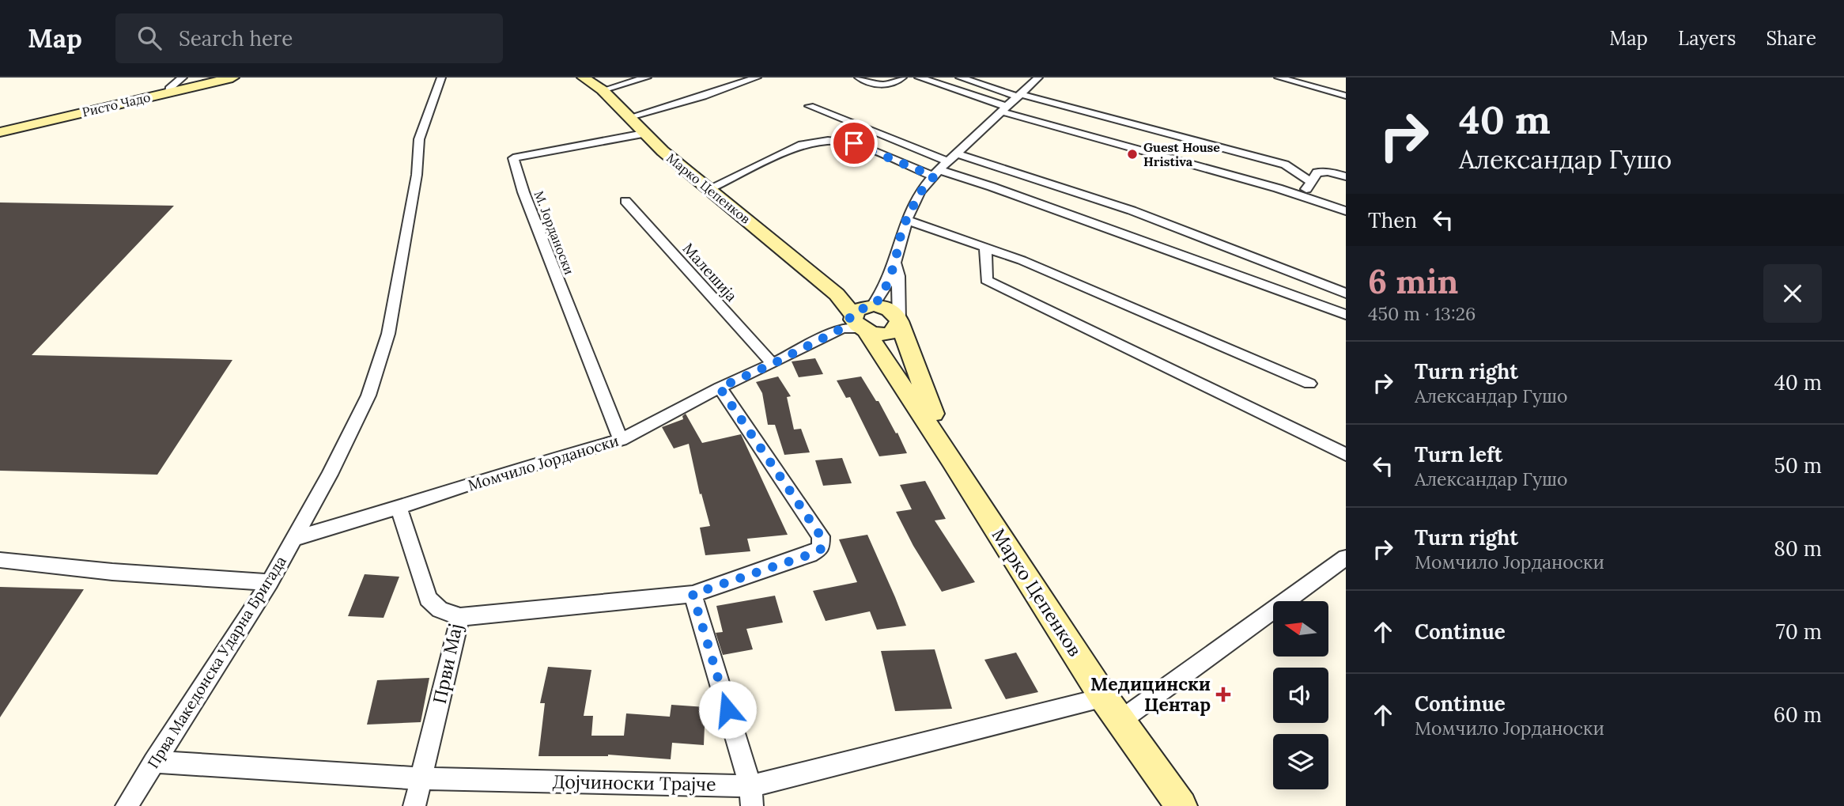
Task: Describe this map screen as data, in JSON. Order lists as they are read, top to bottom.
{
  "streets": {
    "street": [
      "Ристо Чадо",
      "Марко Цепенков",
      "М. Јорданоски",
      "Малешија",
      "Момчило Јорданоски",
      "Прва Македонска Ударна Бригада",
      "Први Мај",
      "Дојчиноски Трајче"
    ]
  },
  "crossings": [
    ["Марко Цепенков", "М. Јорданоски"],
    ["Марко Цепенков", "Момчило Јорданоски"],
    ["Марко Цепенков", "Дојчиноски Трајче"],
    ["М. Јорданоски", "Момчило Јорданоски"],
    ["Малешија", "Момчило Јорданоски"],
    ["Момчило Јорданоски", "Прва Македонска Ударна Бригада"],
    ["Момчило Јорданоски", "Први Мај"],
    ["Прва Македонска Ударна Бригада", "Дојчиноски Трајче"],
    ["Први Мај", "Дојчиноски Трајче"]
  ],
  "places": {
    "other": ["Guest House Hristiva"],
    "health": ["Медицински Центар"]
  },
  "north": "left",
  "page": {
    "header": "Map",
    "search": "Search here",
    "nav": ["Map", "Layers", "Share"],
    "turn": ["40 m", "Александар Гушо"],
    "then": "Then",
    "heading": ["6 min", "450 m · 13:26"],
    "list": [
      {
        "name": "Turn right",
        "note": "Александар Гушо",
        "value": "40 m"
      },
      {
        "name": "Turn left",
        "note": "Александар Гушо",
        "value": "50 m"
      },
      {
        "name": "Turn right",
        "note": "Момчило Јорданоски",
        "value": "80 m"
      },
      {
        "name": "Continue",
        "value": "70 m"
      },
      {
        "name": "Continue",
        "note": "Момчило Јорданоски",
        "value": "60 m"
      }
    ]
  }
}
